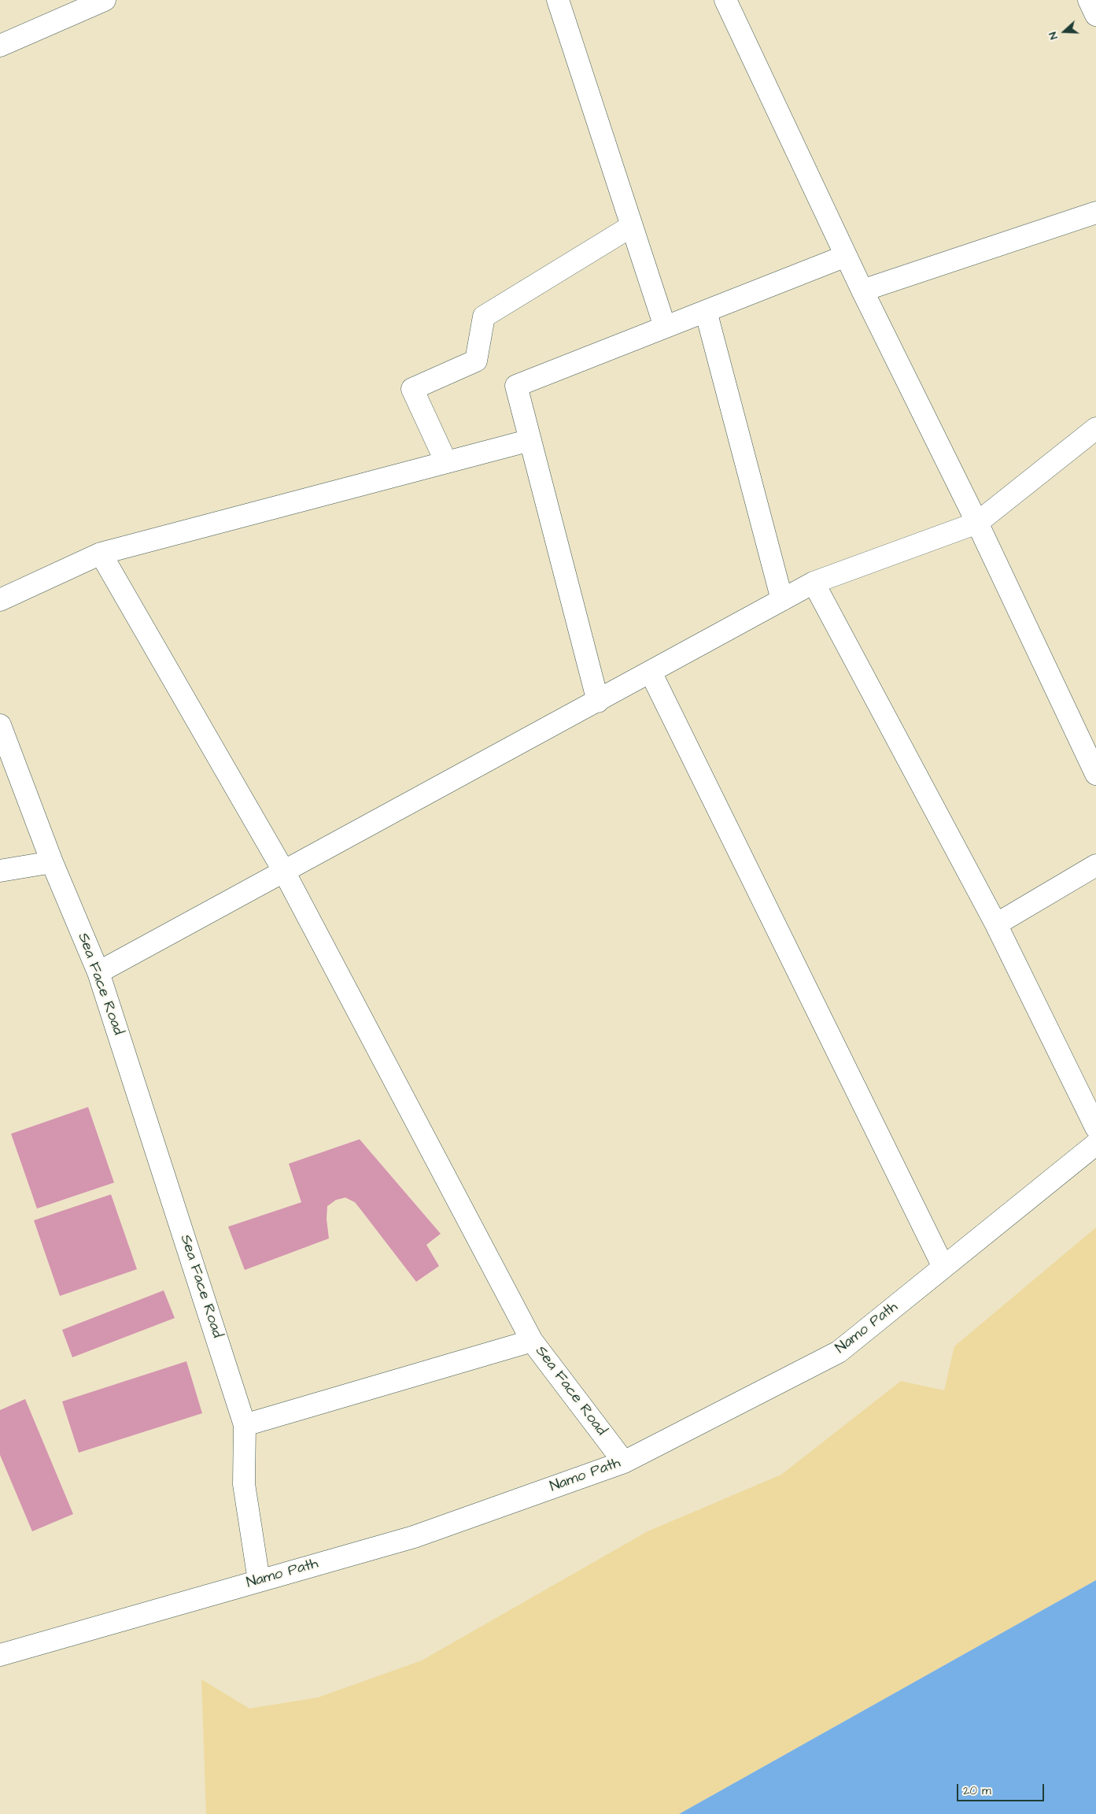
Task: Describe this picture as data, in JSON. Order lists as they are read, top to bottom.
{
  "streets": {
    "street": ["Sea Face Road", "Namo Path"]
  },
  "crossings": [
    ["Sea Face Road", "Namo Path"]
  ],
  "scale_bar": "20 m",
  "north": "left"
}
